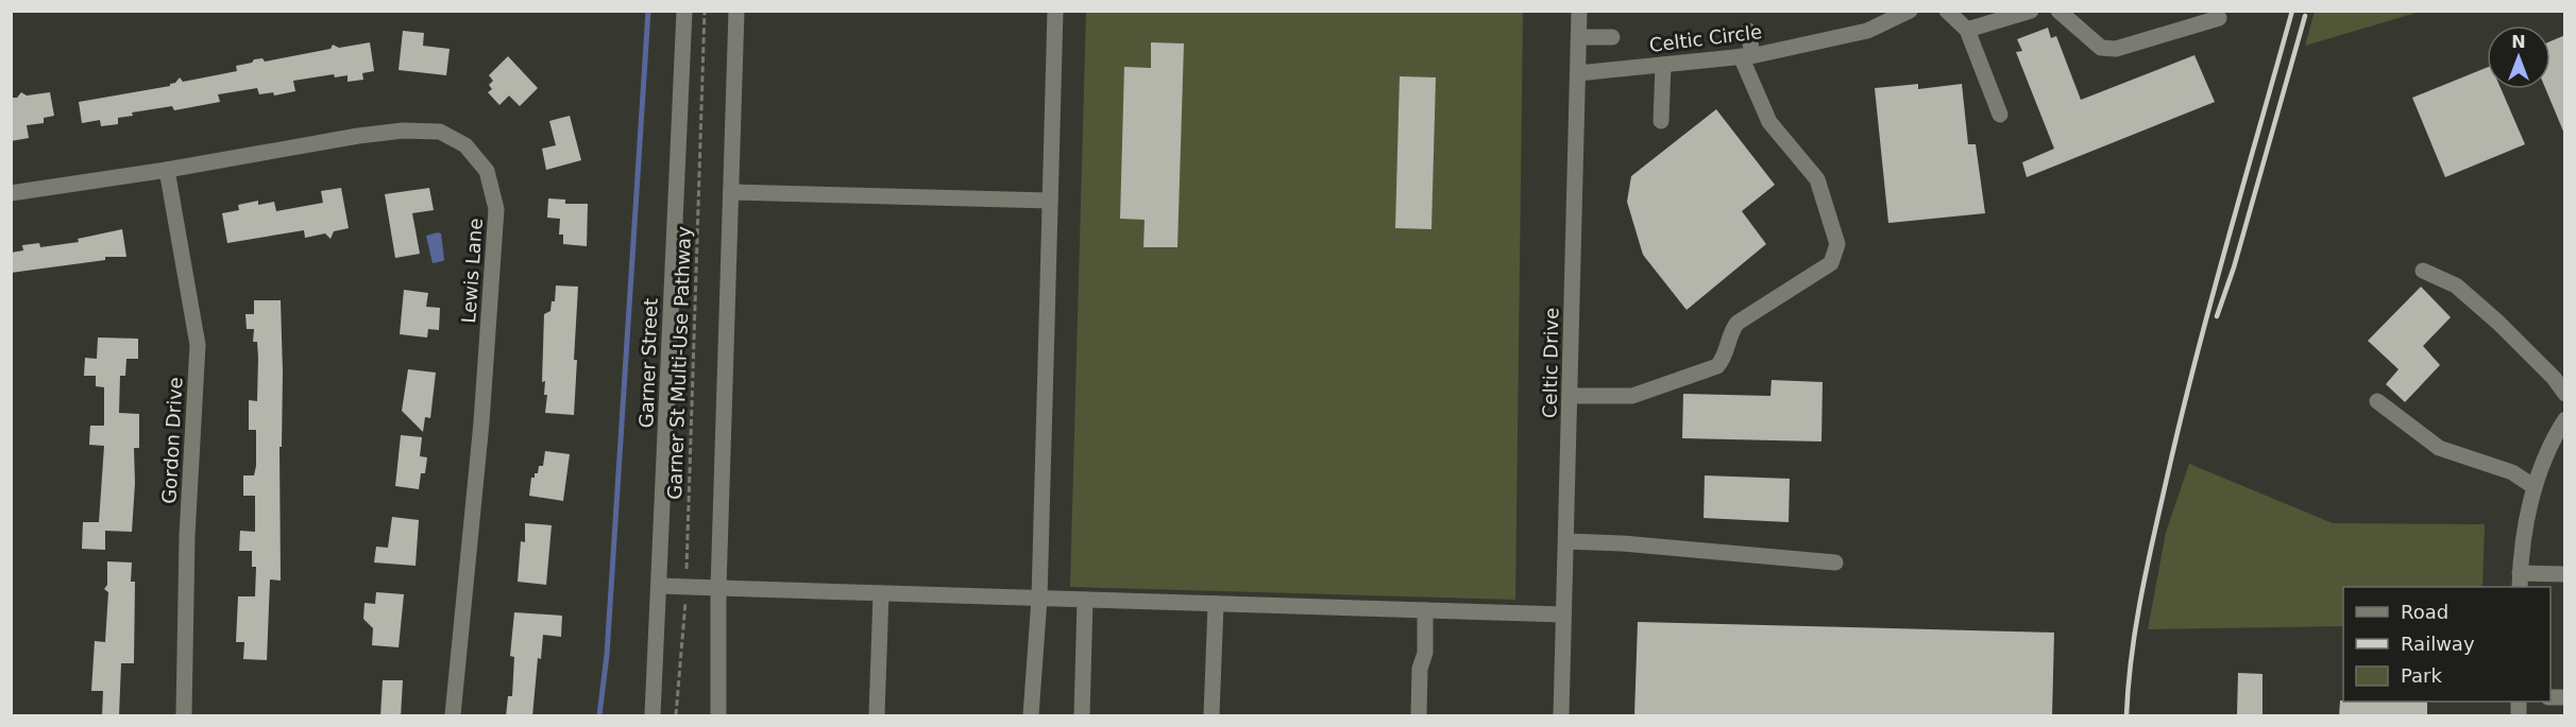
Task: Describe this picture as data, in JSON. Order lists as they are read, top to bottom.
{
  "streets": {
    "street": [
      "Celtic Circle",
      "Lewis Lane",
      "Garner Street",
      "Celtic Drive",
      "Gordon Drive"
    ],
    "path": ["Garner St Multi-Use Pathway"]
  },
  "crossings": [
    ["Celtic Circle", "Celtic Drive"],
    ["Lewis Lane", "Gordon Drive"]
  ],
  "legend": ["Road", "Railway", "Park"],
  "north": "top"
}
